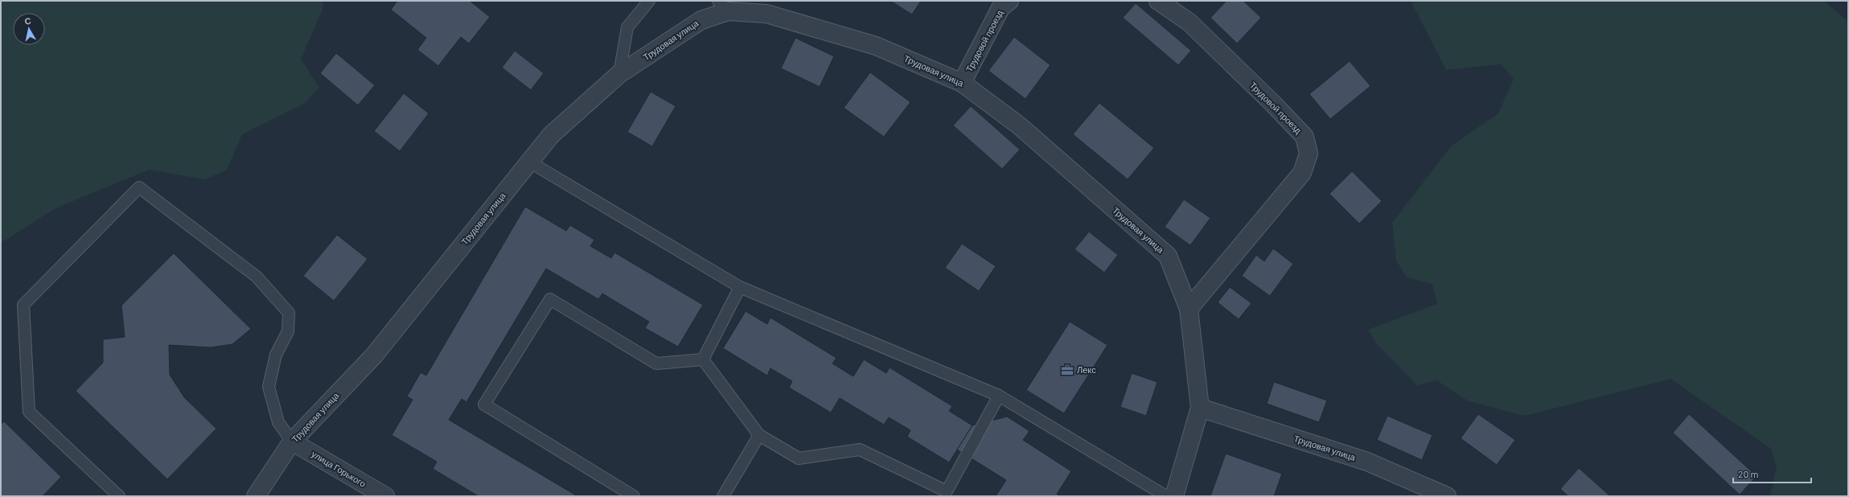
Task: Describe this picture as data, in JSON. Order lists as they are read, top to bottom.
{
  "streets": {
    "street": ["Трудовая улица", "Трудовой проезд", "улица Горького"]
  },
  "crossings": [
    ["Трудовая улица", "Трудовой проезд"],
    ["Трудовая улица", "улица Горького"]
  ],
  "places": {
    "office": ["Лекс"]
  },
  "scale_bar": "20 m",
  "north": "top"
}
